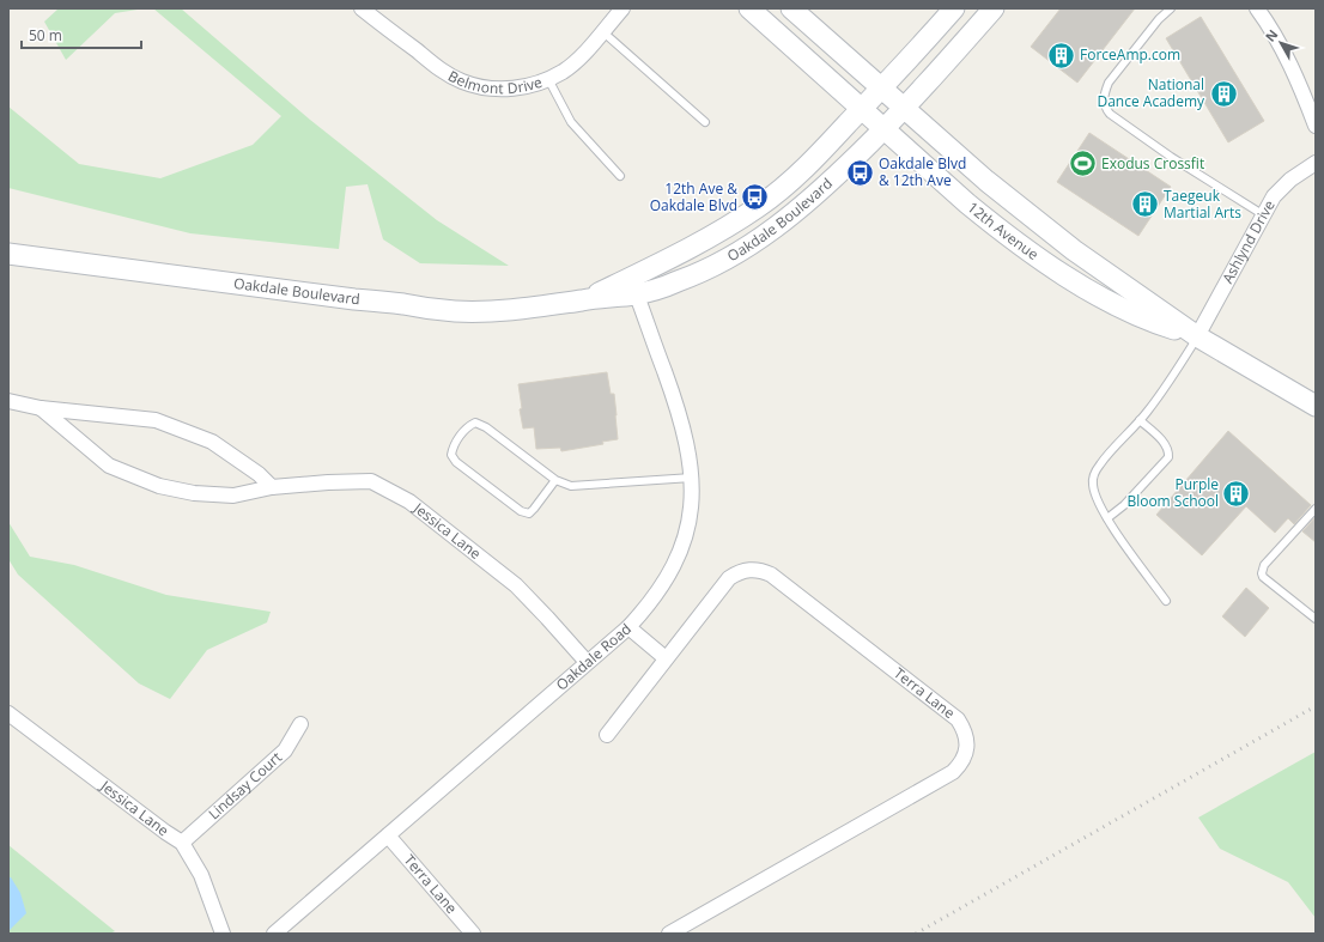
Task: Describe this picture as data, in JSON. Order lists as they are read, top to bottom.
{
  "streets": {
    "main road": ["Oakdale Boulevard", "12th Avenue"],
    "street": [
      "Belmont Drive",
      "Ashlynd Drive",
      "Jessica Lane",
      "Oakdale Road",
      "Terra Lane",
      "Lindsay Court"
    ]
  },
  "crossings": [
    ["Oakdale Boulevard", "12th Avenue"],
    ["Oakdale Boulevard", "Oakdale Road"],
    ["12th Avenue", "Ashlynd Drive"],
    ["Jessica Lane", "Oakdale Road"],
    ["Jessica Lane", "Lindsay Court"],
    ["Oakdale Road", "Terra Lane"]
  ],
  "places": {
    "building": [
      "ForceAmp.com",
      "National Dance Academy",
      "Taegeuk Martial Arts",
      "Purple Bloom School"
    ],
    "sports": ["Exodus Crossfit"],
    "bus stop": ["Oakdale Blvd & 12th Ave", "12th Ave & Oakdale Blvd"]
  },
  "scale_bar": "50 m",
  "north": "top left"
}
